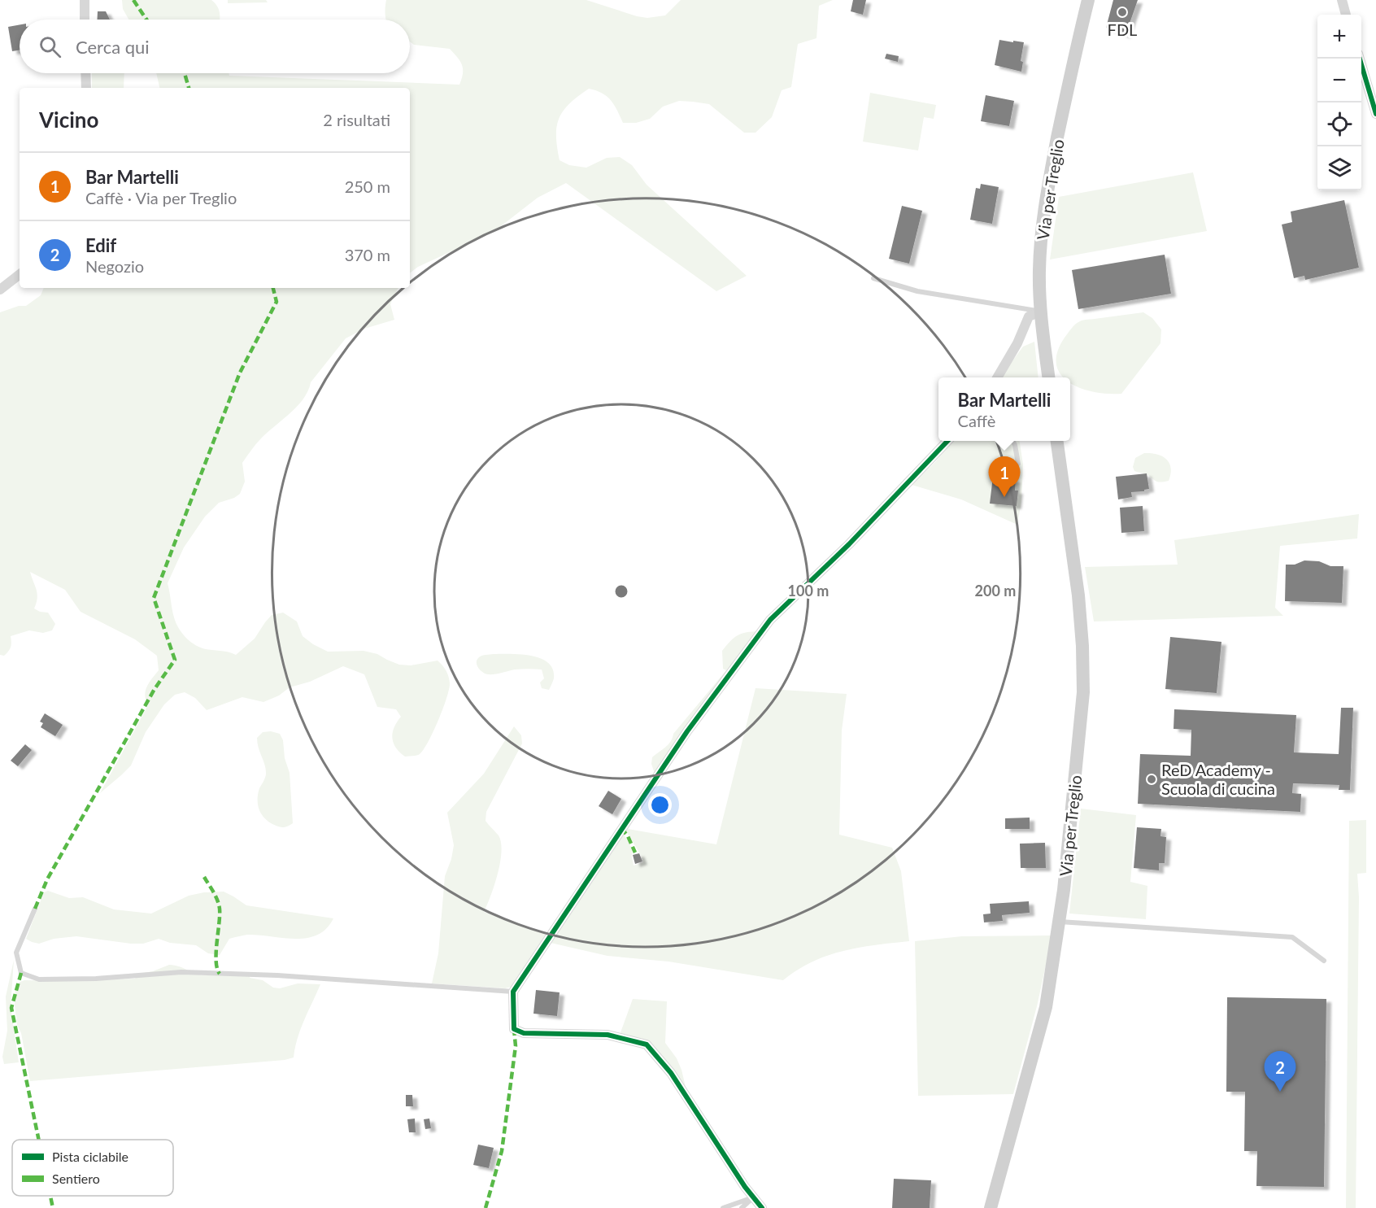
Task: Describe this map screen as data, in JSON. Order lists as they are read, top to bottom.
{
  "streets": {
    "main road": ["Via per Treglio"]
  },
  "places": ["FDL", "ReD Academy - Scuola di cucina"],
  "legend": ["Pista ciclabile", "Sentiero"],
  "page": {
    "map_buttons": ["+", "−"],
    "search": "Cerca qui",
    "heading": ["Vicino", "2 risultati"],
    "list": [
      {
        "mark": "1",
        "name": "Bar Martelli",
        "note": "Caffè · Via per Treglio",
        "value": "250 m"
      },
      {
        "mark": "2",
        "name": "Edif",
        "note": "Negozio",
        "value": "370 m"
      }
    ],
    "popup": ["Bar Martelli", "Caffè"],
    "pins": ["1", "2"]
  },
  "rings": ["100 m", "200 m"]
}
